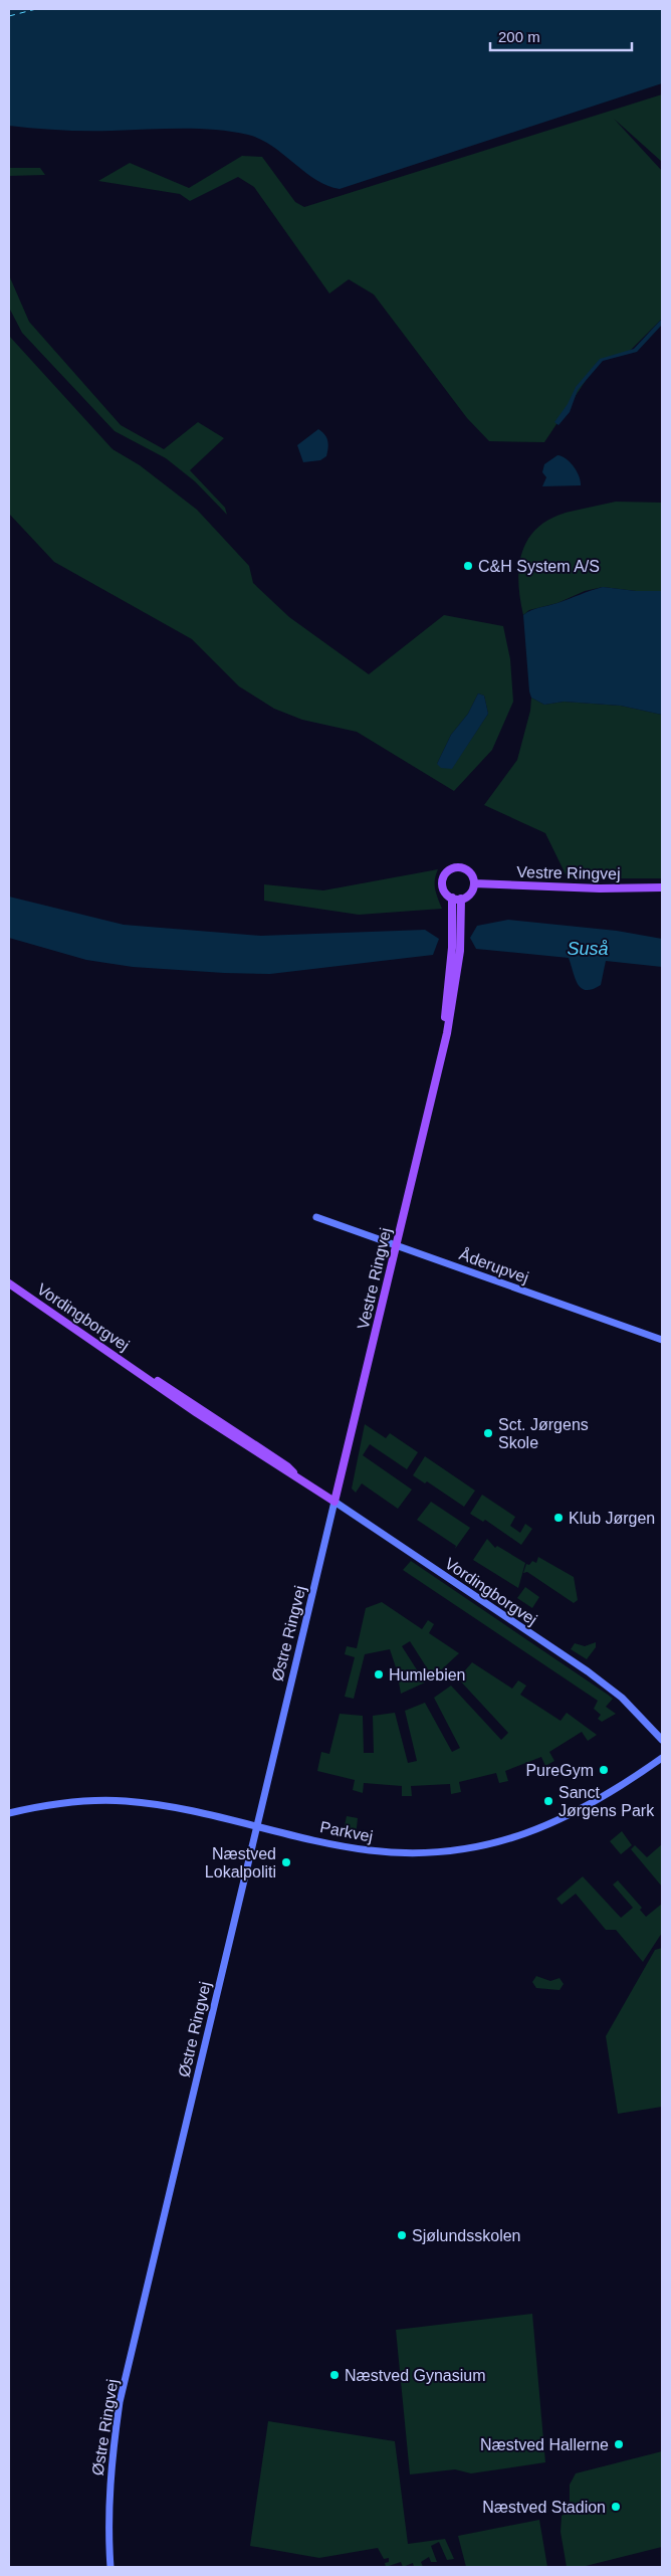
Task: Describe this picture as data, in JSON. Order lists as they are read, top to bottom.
{
  "streets": {
    "main road": ["Vestre Ringvej", "Vordingborgvej"],
    "street": ["Åderupvej", "Østre Ringvej", "Parkvej"]
  },
  "crossings": [
    ["Vestre Ringvej", "Åderupvej"],
    ["Vestre Ringvej", "Vordingborgvej"],
    ["Vestre Ringvej", "Østre Ringvej"],
    ["Vordingborgvej", "Østre Ringvej"],
    ["Østre Ringvej", "Parkvej"]
  ],
  "water": ["Suså"],
  "places": [
    "C&H System A/S",
    "Sct. Jørgens Skole",
    "Klub Jørgen",
    "Humlebien",
    "PureGym",
    "Sanct Jørgens Park",
    "Næstved Lokalpoliti",
    "Sjølundsskolen",
    "Næstved Gynasium",
    "Næstved Hallerne",
    "Næstved Stadion"
  ],
  "scale_bar": "200 m"
}
